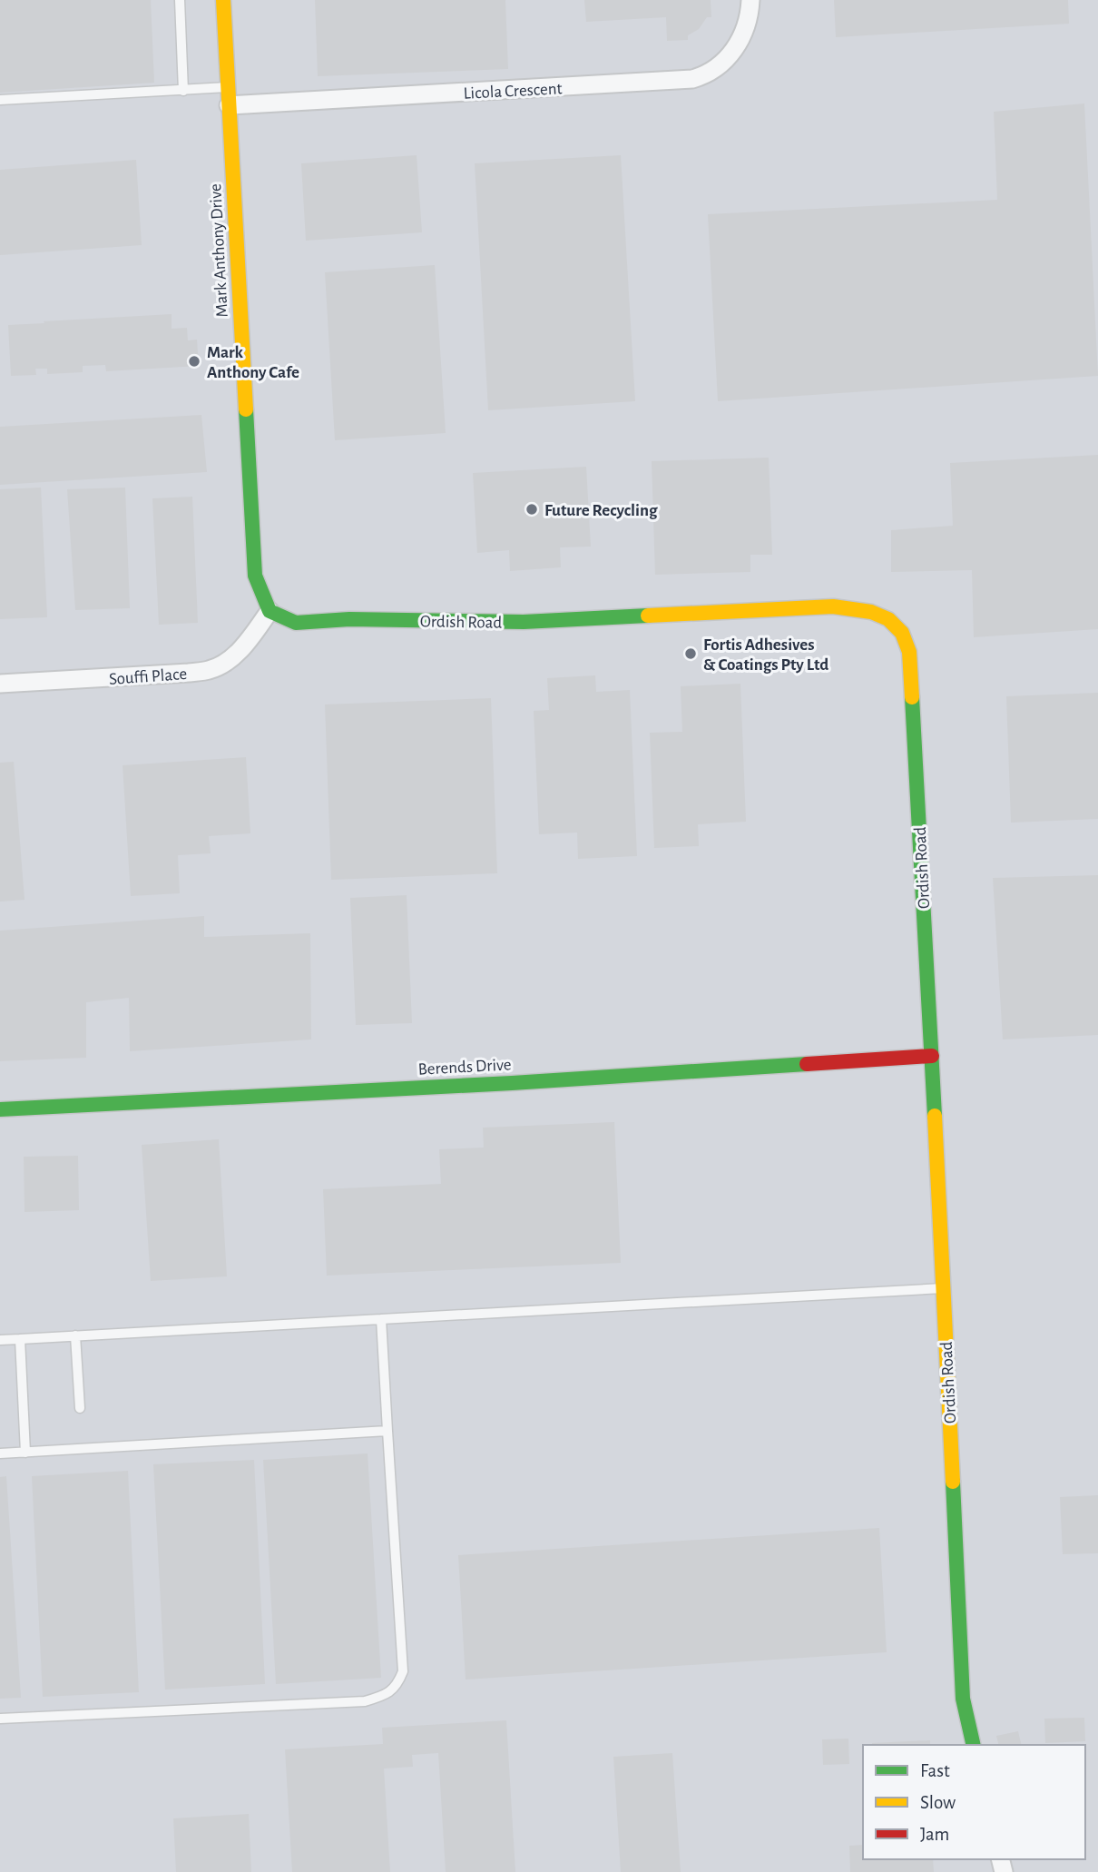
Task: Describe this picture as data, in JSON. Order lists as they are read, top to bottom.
{
  "streets": {
    "street": [
      "Licola Crescent",
      "Mark Anthony Drive",
      "Ordish Road",
      "Souffi Place",
      "Berends Drive"
    ]
  },
  "crossings": [
    ["Licola Crescent", "Mark Anthony Drive"],
    ["Mark Anthony Drive", "Ordish Road"],
    ["Mark Anthony Drive", "Souffi Place"],
    ["Ordish Road", "Souffi Place"],
    ["Ordish Road", "Berends Drive"]
  ],
  "places": ["Mark Anthony Cafe", "Future Recycling", "Fortis Adhesives & Coatings Pty Ltd"],
  "legend": ["Fast", "Slow", "Jam"]
}
